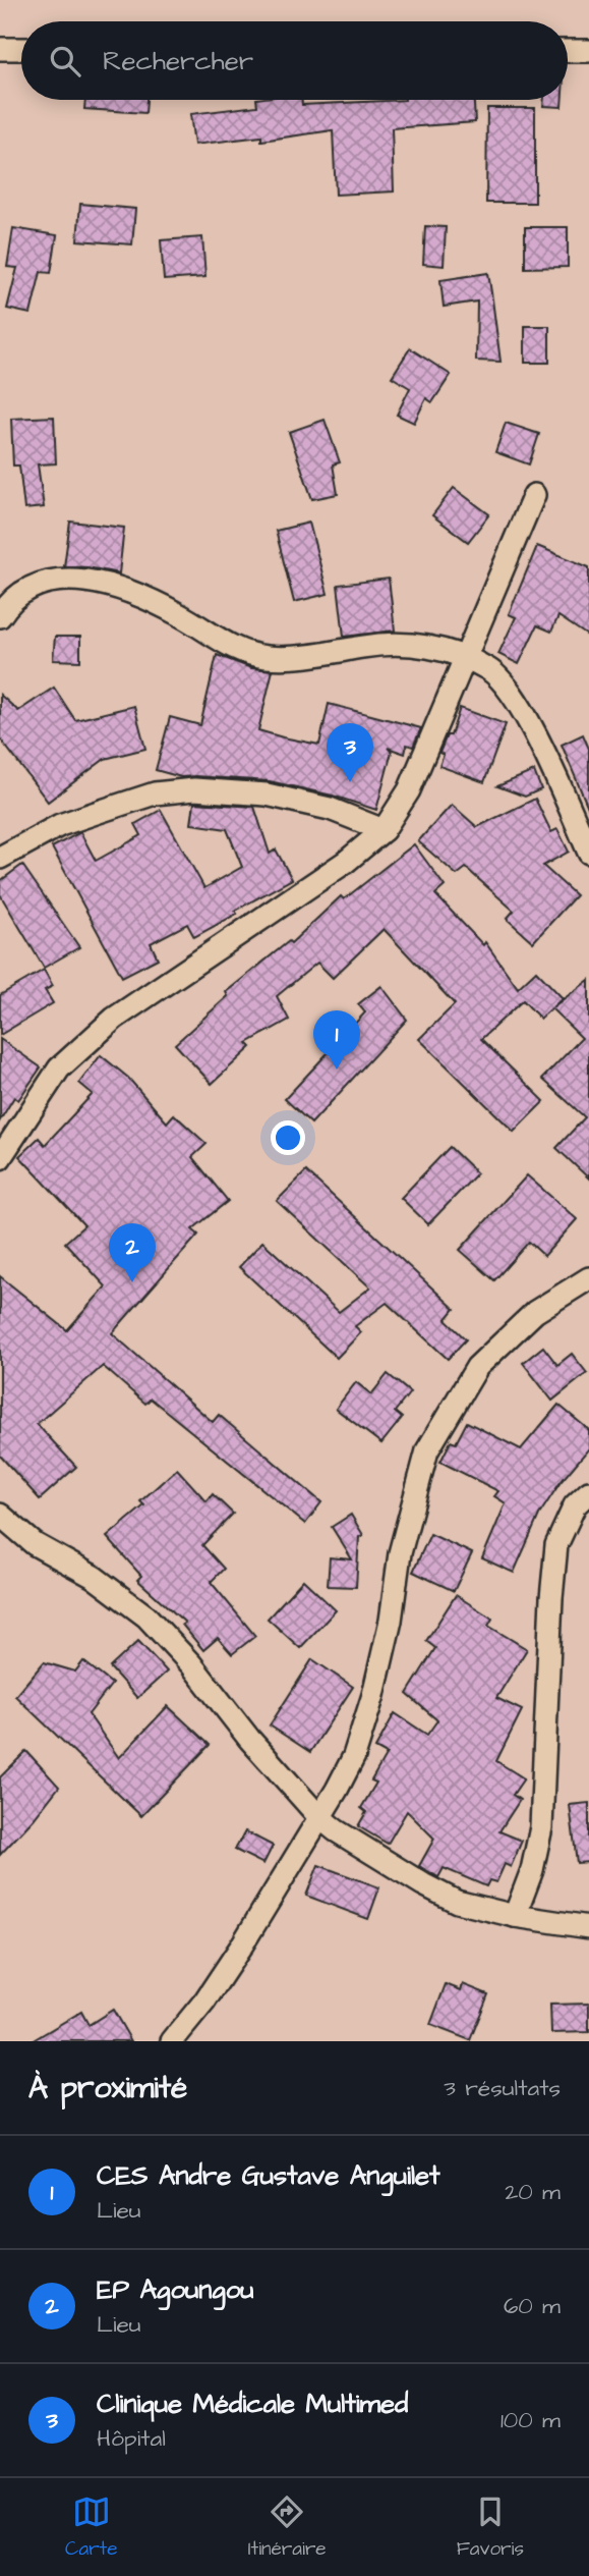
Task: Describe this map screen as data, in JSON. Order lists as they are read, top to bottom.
{
  "page": {
    "search": "Rechercher",
    "pins": ["3", "1", "2"],
    "heading": ["À proximité", "3 résultats"],
    "list": [
      {
        "mark": "1",
        "name": "CES Andre Gustave Anguilet",
        "note": "Lieu",
        "value": "20 m"
      },
      {
        "mark": "2",
        "name": "EP Agoungou",
        "note": "Lieu",
        "value": "60 m"
      },
      {
        "mark": "3",
        "name": "Clinique Médicale Multimed",
        "note": "Hôpital",
        "value": "100 m"
      }
    ],
    "nav": ["Carte", "Itinéraire", "Favoris"]
  }
}
